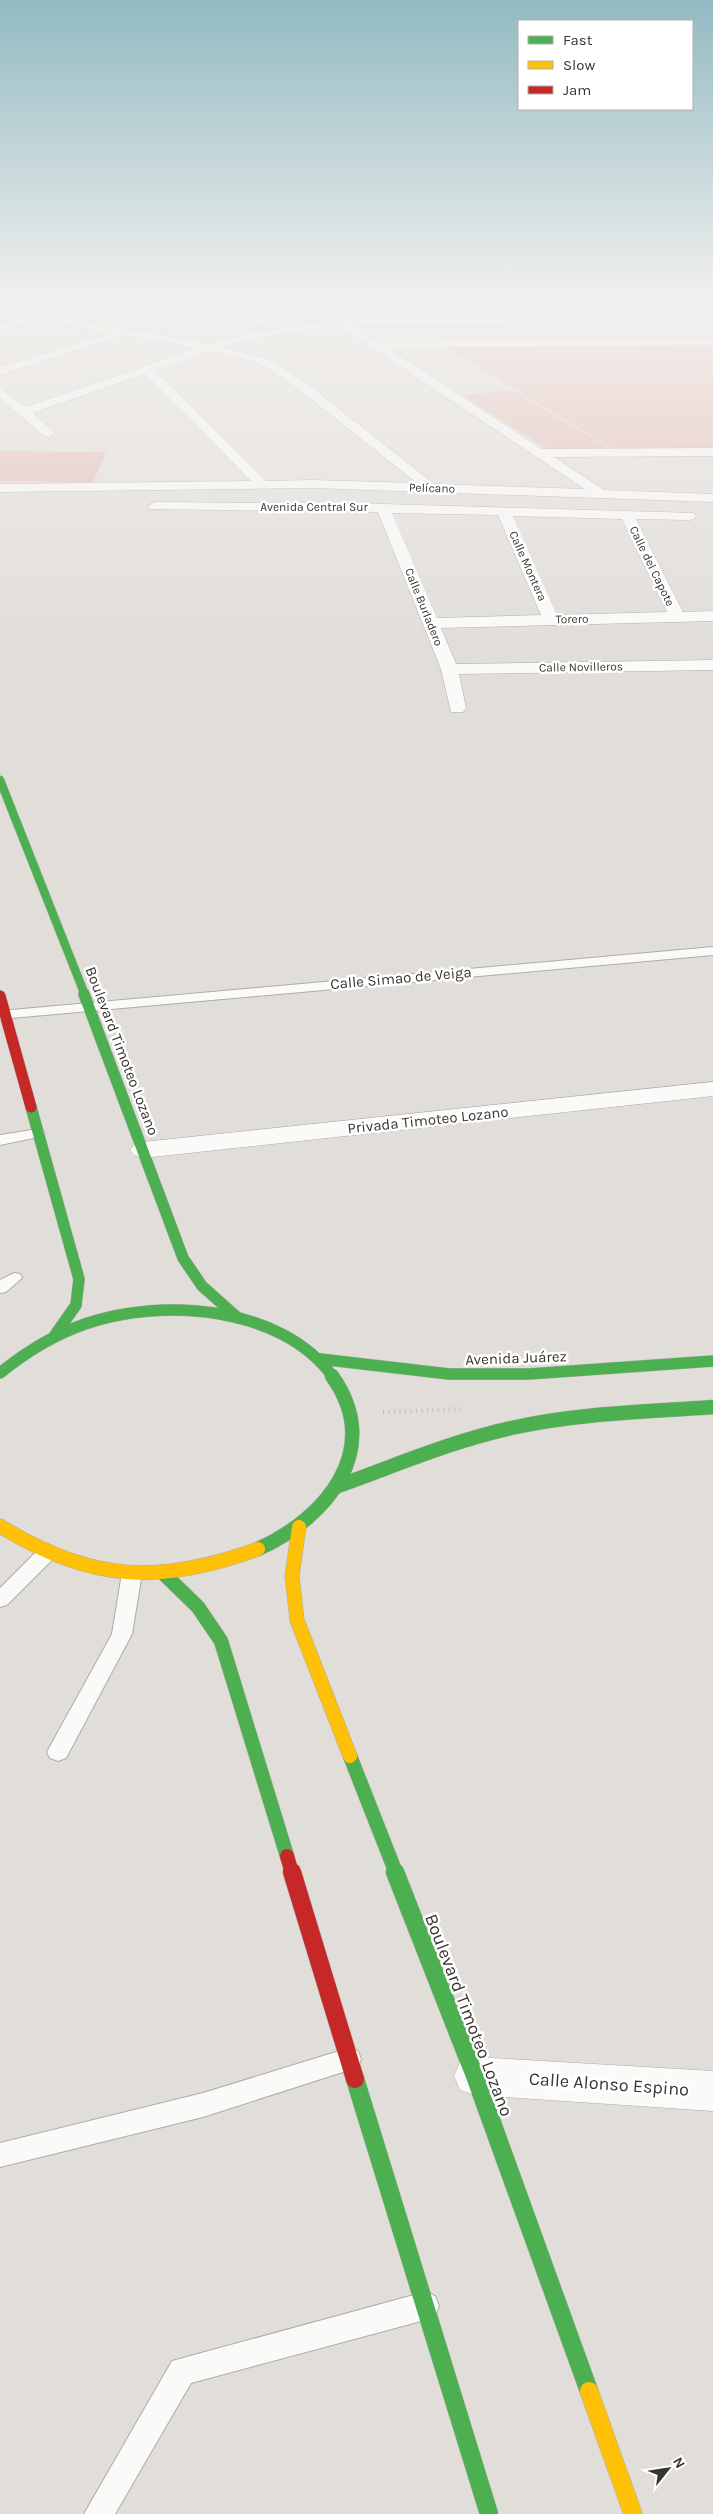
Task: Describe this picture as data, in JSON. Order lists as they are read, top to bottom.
{
  "streets": {
    "main road": ["Boulevard Timoteo Lozano", "Avenida Juárez"],
    "street": [
      "Pelícano",
      "Avenida Central Sur",
      "Calle Montera",
      "Calle del Capote",
      "Calle Burladero",
      "Torero",
      "Calle Novilleros",
      "Privada Timoteo Lozano",
      "Calle Alonso Espino"
    ],
    "lane": ["Calle Simao de Veiga"]
  },
  "crossings": [
    ["Avenida Central Sur", "Calle Montera"],
    ["Avenida Central Sur", "Calle del Capote"],
    ["Avenida Central Sur", "Calle Burladero"],
    ["Calle Montera", "Torero"],
    ["Calle del Capote", "Torero"],
    ["Calle Burladero", "Torero"],
    ["Calle Burladero", "Calle Novilleros"],
    ["Calle Simao de Veiga", "Boulevard Timoteo Lozano"],
    ["Boulevard Timoteo Lozano", "Privada Timoteo Lozano"],
    ["Boulevard Timoteo Lozano", "Calle Alonso Espino"]
  ],
  "legend": ["Fast", "Slow", "Jam"],
  "north": "top right"
}
